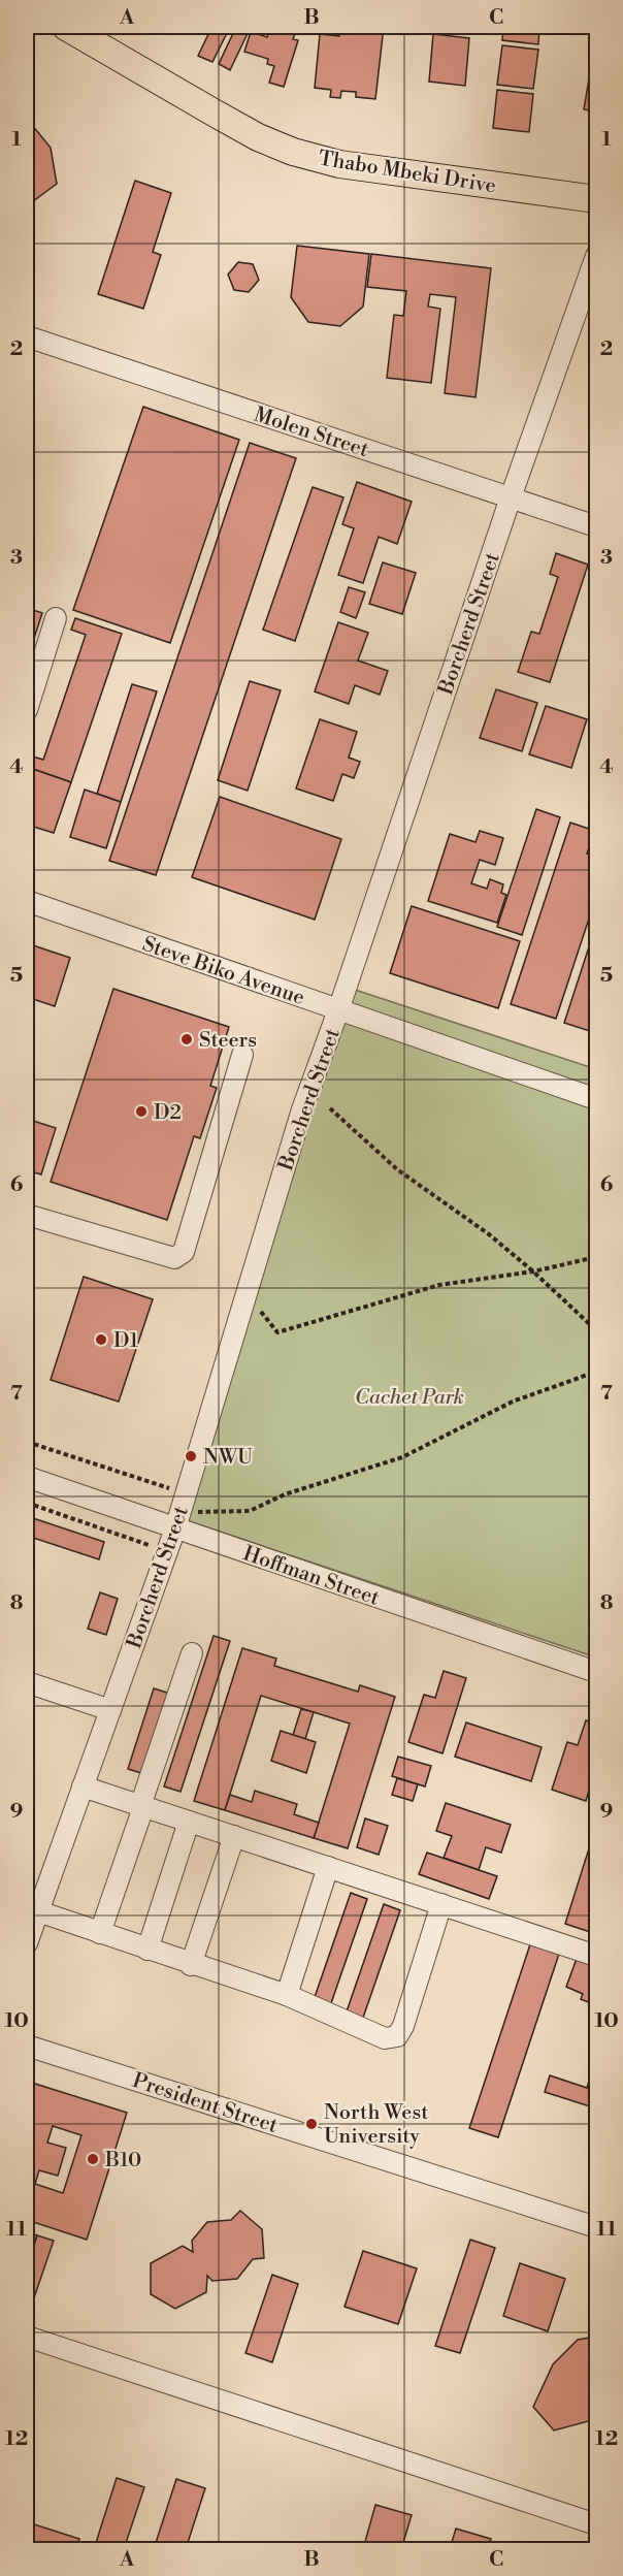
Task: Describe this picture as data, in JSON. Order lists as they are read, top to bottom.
{
  "streets": {
    "main road": ["Thabo Mbeki Drive"],
    "street": [
      "Molen Street",
      "Borcherd Street",
      "Steve Biko Avenue",
      "Hoffman Street",
      "President Street"
    ]
  },
  "crossings": [
    ["Molen Street", "Borcherd Street"],
    ["Borcherd Street", "Steve Biko Avenue"],
    ["Borcherd Street", "Hoffman Street"]
  ],
  "parks": ["Cachet Park"],
  "places": [
    "Steers",
    "D2",
    "D1",
    "NWU",
    "North West University",
    "B10"
  ],
  "grid": {
    "columns": ["A", "B", "C"],
    "rows": [
      "1",
      "2",
      "3",
      "4",
      "5",
      "6",
      "7",
      "8",
      "9",
      "10",
      "11",
      "12"
    ]
  }
}
